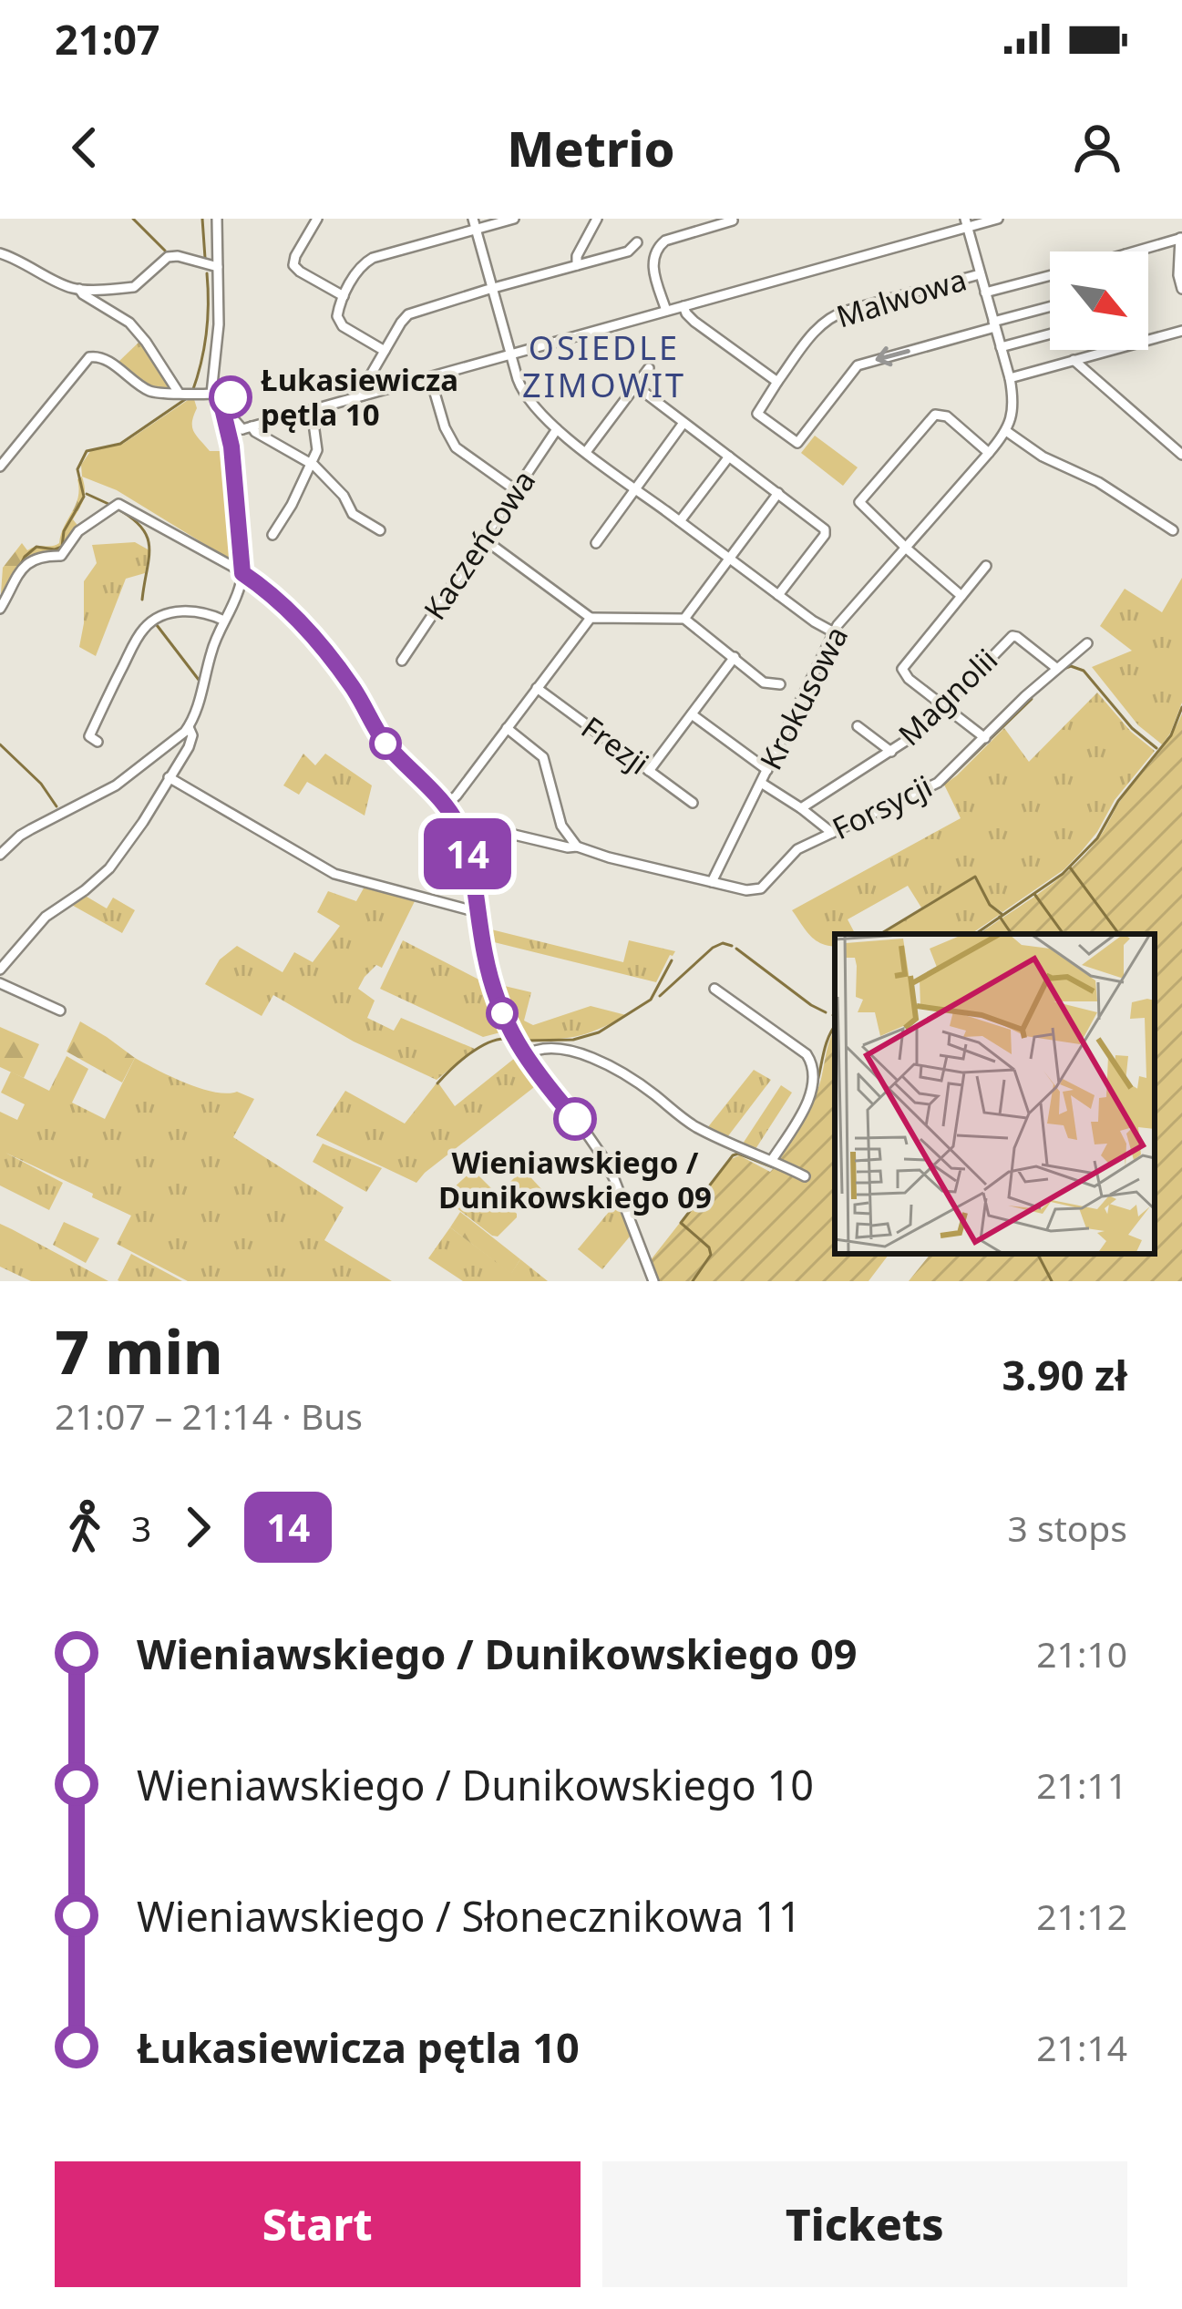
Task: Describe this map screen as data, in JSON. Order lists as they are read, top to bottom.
{
  "streets": {
    "street": [
      "Malwowa",
      "Kaczeńcowa",
      "Magnolii",
      "Krokusowa",
      "Frezji",
      "Forsycji"
    ]
  },
  "crossings": [
    ["Magnolii", "Forsycji"],
    ["Krokusowa", "Forsycji"]
  ],
  "districts": ["OSIEDLE ZIMOWIT"],
  "places": ["Łukasiewicza pętla 10", "Wieniawskiego / Dunikowskiego 09"],
  "lines": ["bus line 14"],
  "north": "bottom right",
  "page": {
    "status": "21:07",
    "header": "Metrio",
    "on_map": "14",
    "heading": ["7 min", "21:07 – 21:14 · Bus", "3.90 zł"],
    "legs": ["3", "14", "3 stops"],
    "list": [
      {
        "name": "Wieniawskiego / Dunikowskiego 09",
        "value": "21:10"
      },
      {
        "name": "Wieniawskiego / Dunikowskiego 10",
        "value": "21:11"
      },
      {
        "name": "Wieniawskiego / Słonecznikowa 11",
        "value": "21:12"
      },
      {
        "name": "Łukasiewicza pętla 10",
        "value": "21:14"
      }
    ],
    "buttons": ["Start", "Tickets"]
  }
}
